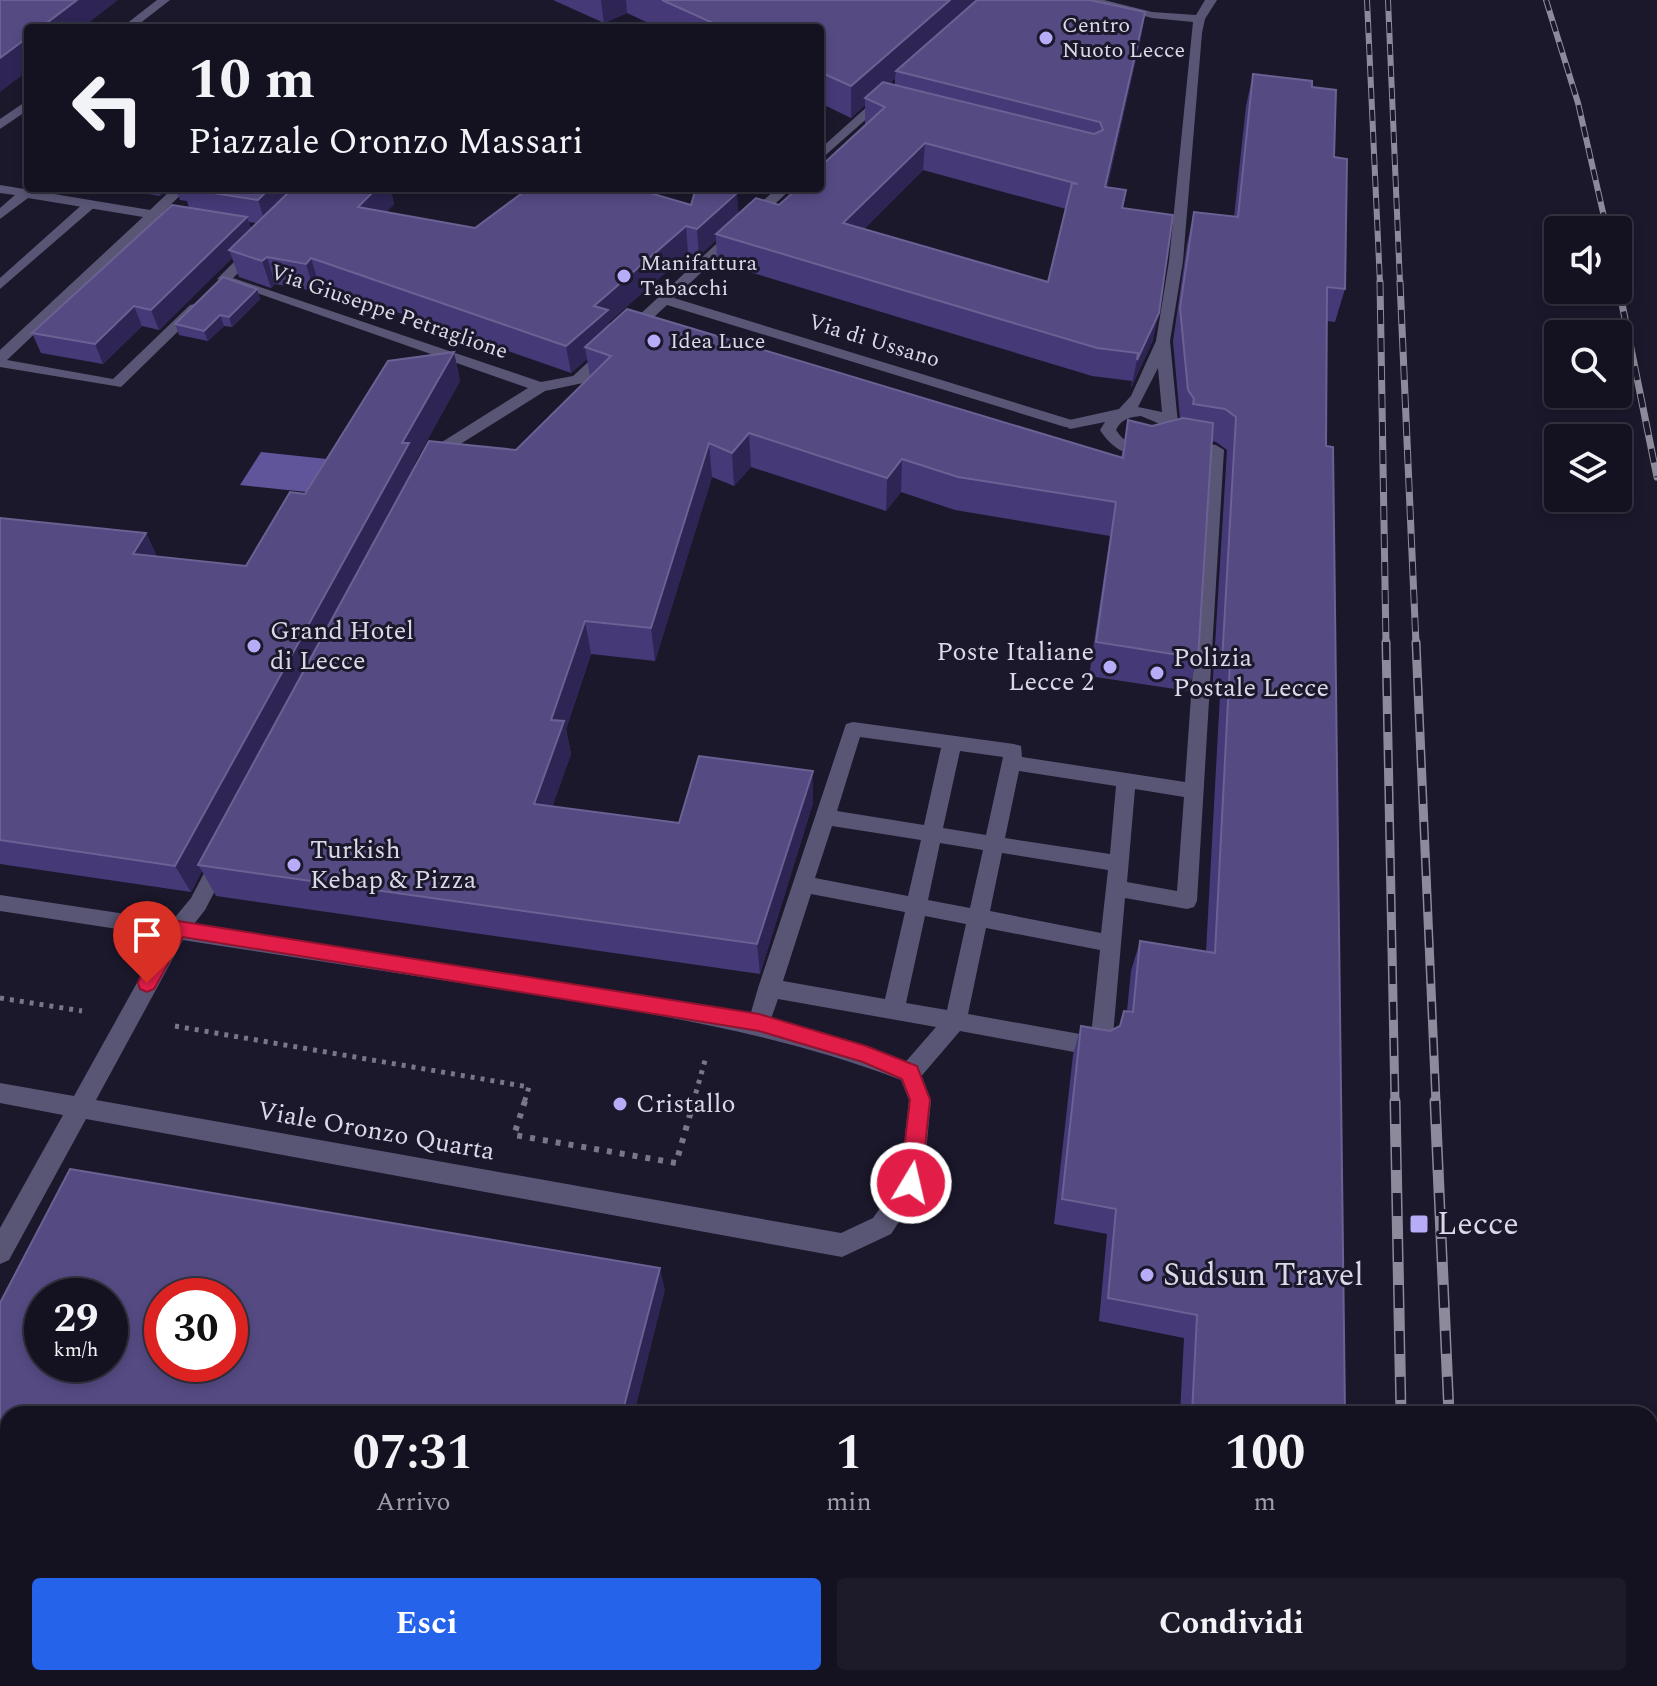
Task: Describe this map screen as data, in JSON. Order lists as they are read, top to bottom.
{
  "streets": {
    "street": ["Via Giuseppe Petraglione", "Via di Ussano", "Viale Oronzo Quarta"]
  },
  "places": {
    "other": [
      "Centro Nuoto Lecce",
      "Manifattura Tabacchi",
      "Idea Luce",
      "Grand Hotel di Lecce",
      "Poste Italiane Lecce 2",
      "Polizia Postale Lecce",
      "Turkish Kebap & Pizza",
      "Cristallo",
      "Sudsun Travel"
    ],
    "transit": ["Lecce"]
  },
  "page": {
    "turn": ["10 m", "Piazzale Oronzo Massari"],
    "speed": "29 km/h",
    "limit": "30",
    "eta": [
      "07:31",
      "Arrivo",
      "1",
      "min",
      "100",
      "m"
    ],
    "buttons": ["Esci", "Condividi"]
  }
}
